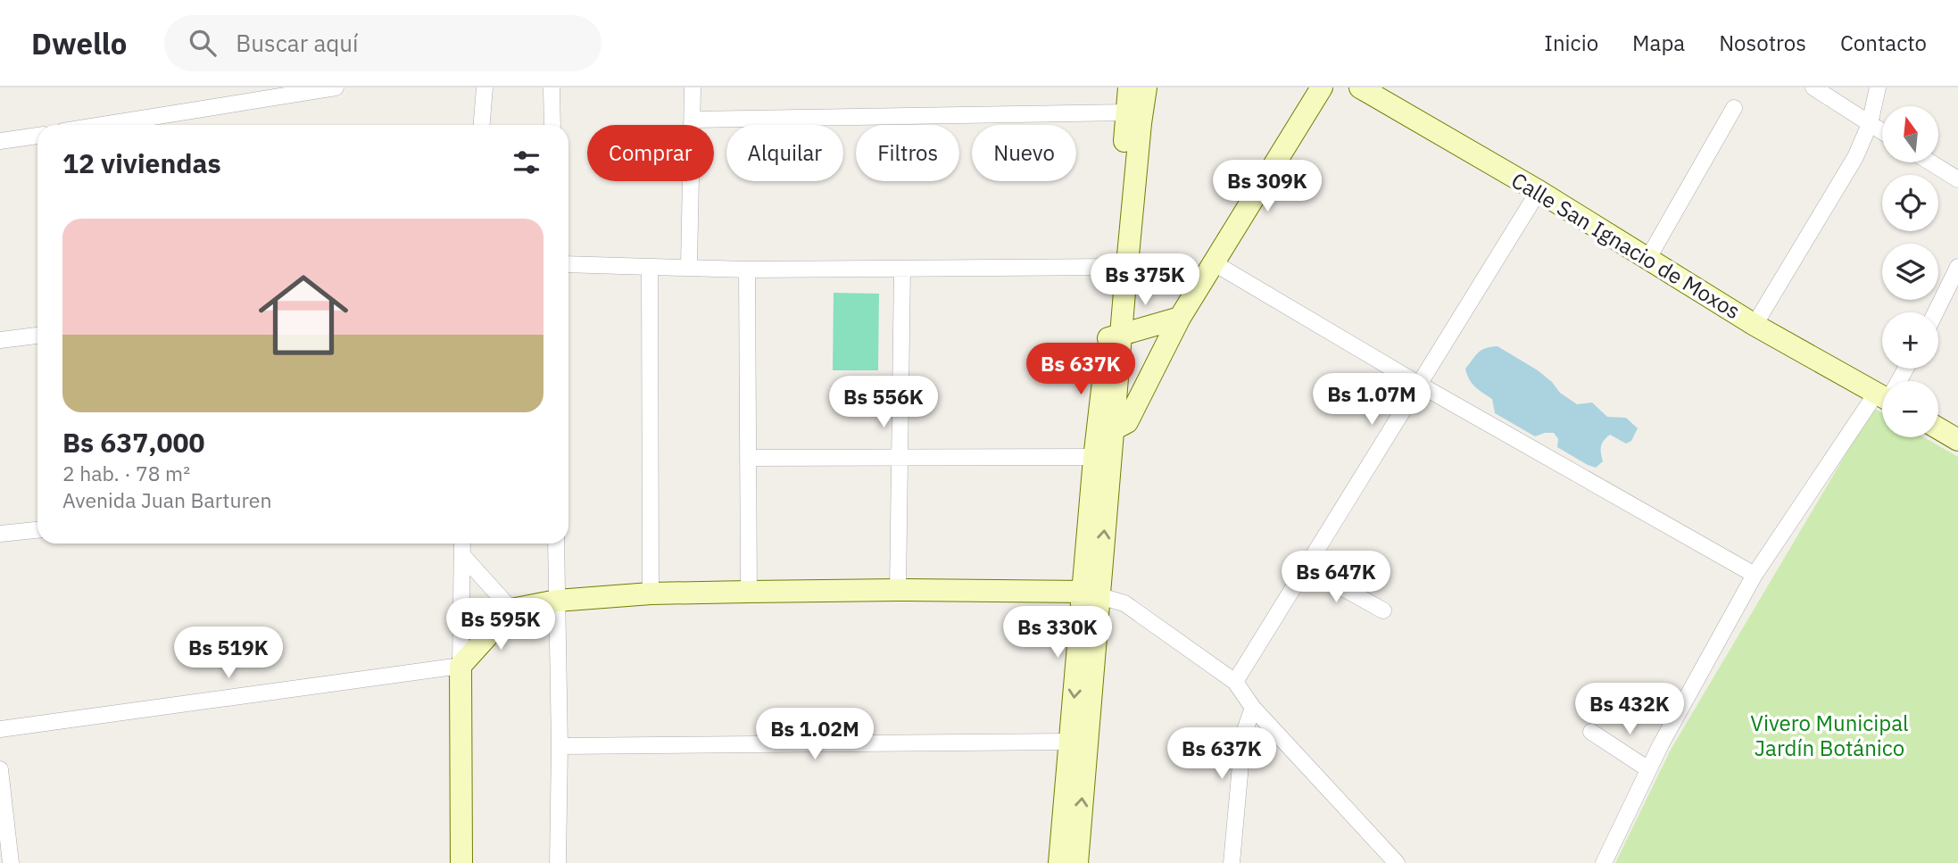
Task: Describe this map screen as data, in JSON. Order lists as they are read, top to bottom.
{
  "streets": {
    "street": ["Calle San Ignacio de Moxos"]
  },
  "parks": ["Vivero Municipal Jardín Botánico"],
  "north": "top",
  "page": {
    "header": "Dwello",
    "search": "Buscar aquí",
    "nav": [
      "Inicio",
      "Mapa",
      "Nosotros",
      "Contacto"
    ],
    "map_buttons": ["+", "−"],
    "chip": [
      "Comprar",
      "Alquilar",
      "Filtros",
      "Nuevo"
    ],
    "heading": "12 viviendas",
    "price": [
      "Bs 309K",
      "Bs 375K",
      "Bs 637K",
      "Bs 1.07M",
      "Bs 556K",
      "Bs 647K",
      "Bs 595K",
      "Bs 330K",
      "Bs 519K",
      "Bs 432K",
      "Bs 1.02M",
      "Bs 637K"
    ],
    "list": [
      {
        "name": "Bs 637,000",
        "note": "2 hab. · 78 m² · Avenida Juan Barturen"
      }
    ]
  }
}
